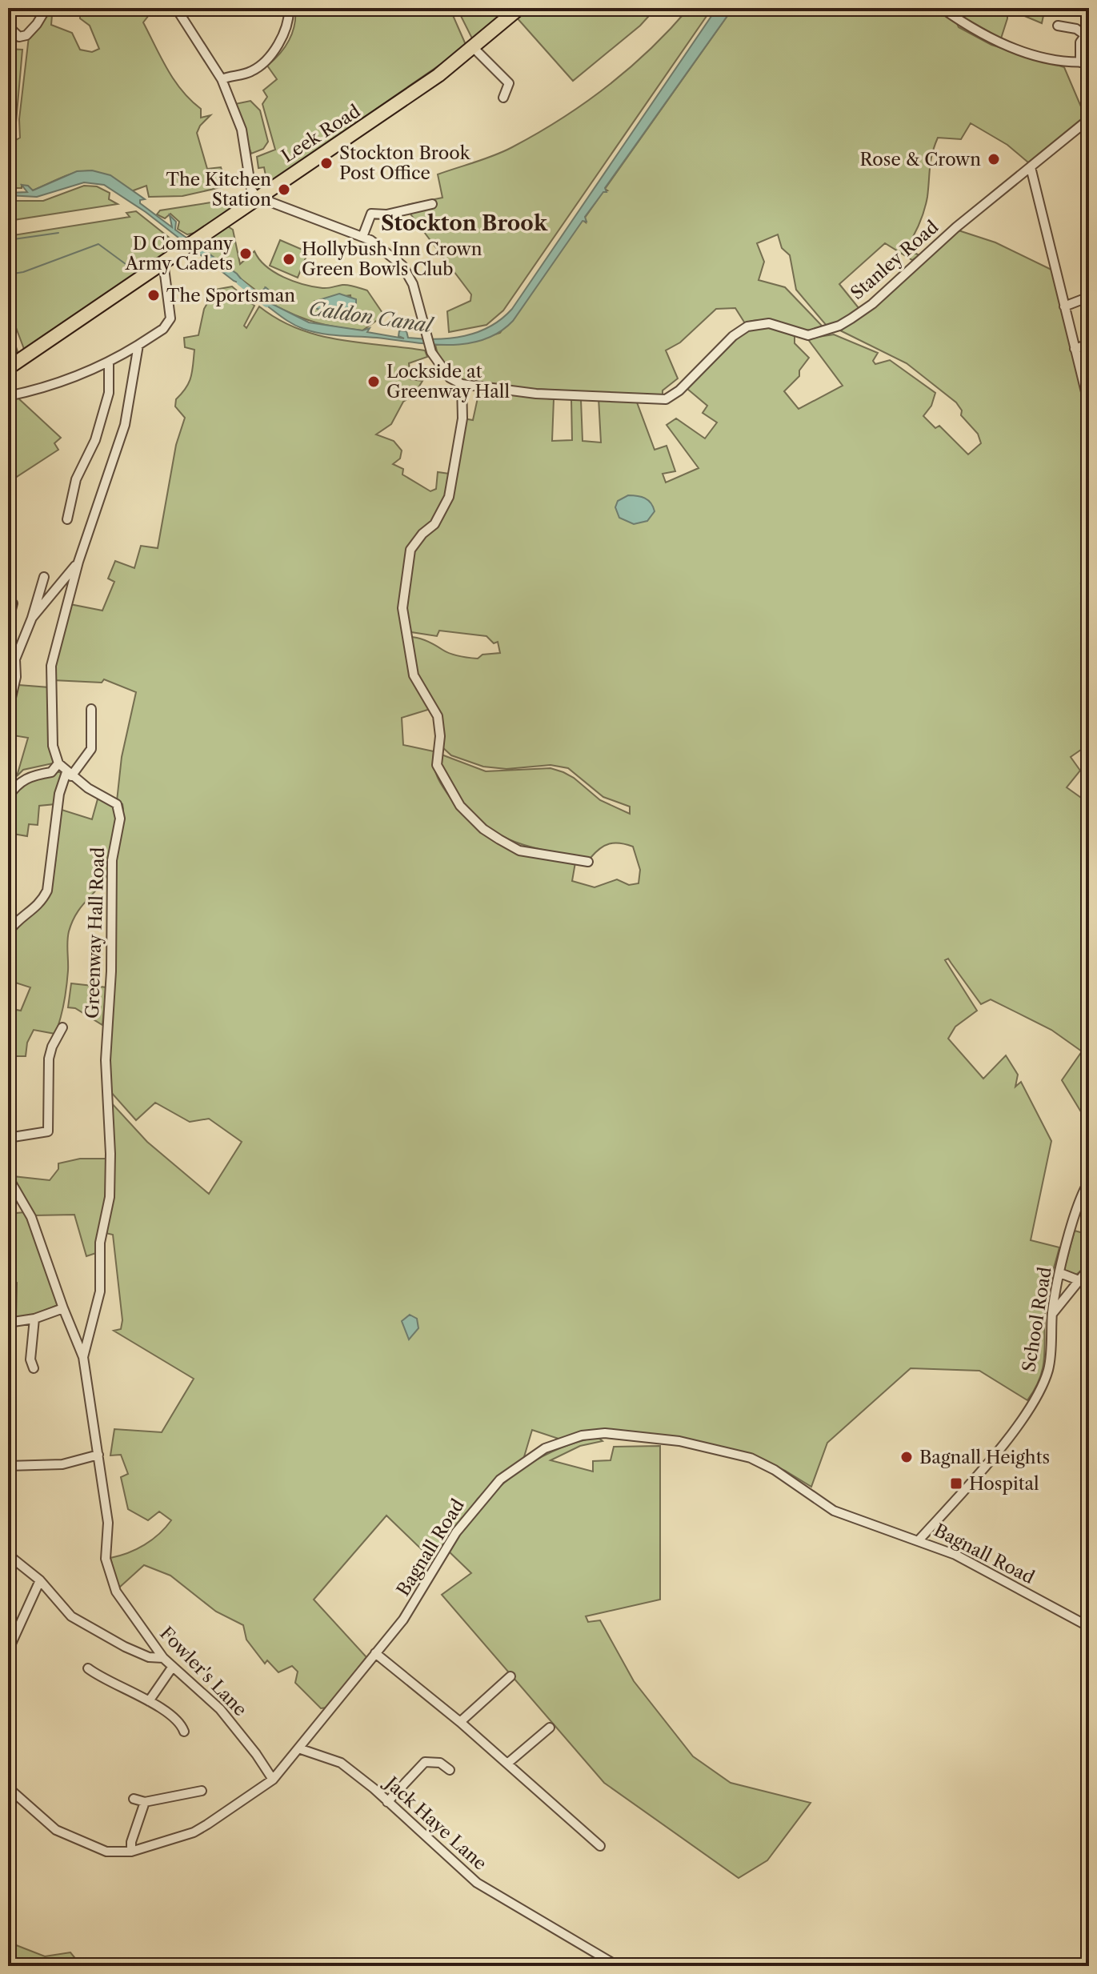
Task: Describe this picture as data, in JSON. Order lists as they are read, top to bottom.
{
  "streets": {
    "highway": ["Leek Road"],
    "street": [
      "Stanley Road",
      "Greenway Hall Road",
      "School Road",
      "Bagnall Road",
      "Fowler's Lane",
      "Jack Haye Lane"
    ]
  },
  "crossings": [
    ["Greenway Hall Road", "Fowler's Lane"],
    ["School Road", "Bagnall Road"],
    ["Bagnall Road", "Fowler's Lane"],
    ["Bagnall Road", "Jack Haye Lane"]
  ],
  "districts": ["Stockton Brook"],
  "water": ["Caldon Canal"],
  "places": {
    "other": [
      "Rose & Crown",
      "Stockton Brook Post Office",
      "The Kitchen Station",
      "D Company Army Cadets",
      "Hollybush Inn Crown Green Bowls Club",
      "The Sportsman",
      "Lockside at Greenway Hall",
      "Bagnall Heights"
    ],
    "transit": ["Hospital"]
  }
}
